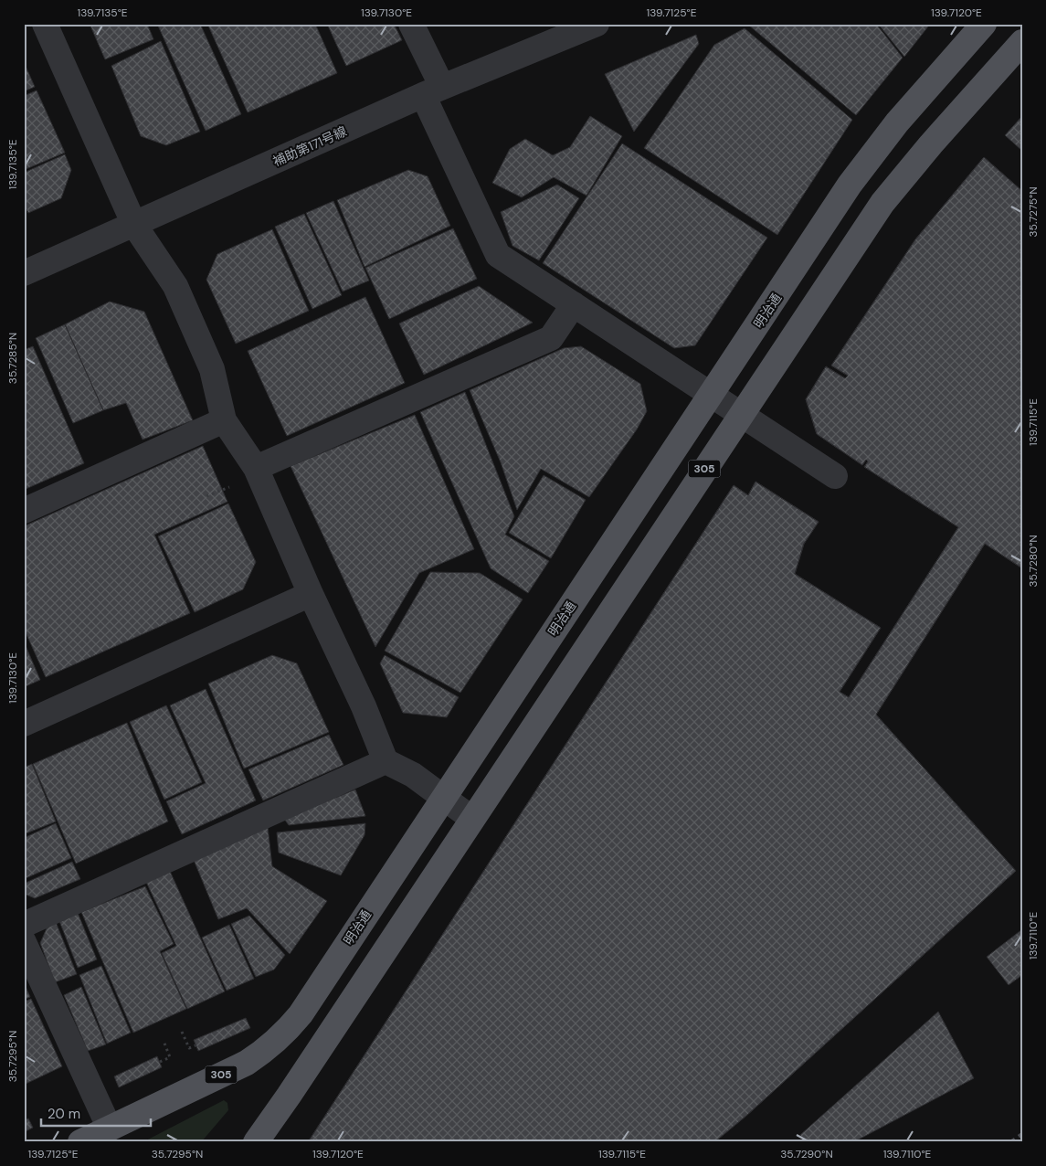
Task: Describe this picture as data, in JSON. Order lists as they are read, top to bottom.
{
  "streets": {
    "main road": ["明治通", "305"],
    "street": ["補助第171号線"]
  },
  "scale_bar": "20 m",
  "coordinates": [
    "139.7135°E",
    "139.7130°E",
    "139.7125°E",
    "139.7120°E",
    "35.7275°N",
    "35.7285°N",
    "139.7115°E",
    "35.7280°N",
    "139.7110°E",
    "35.7295°N",
    "35.7290°N"
  ]
}
